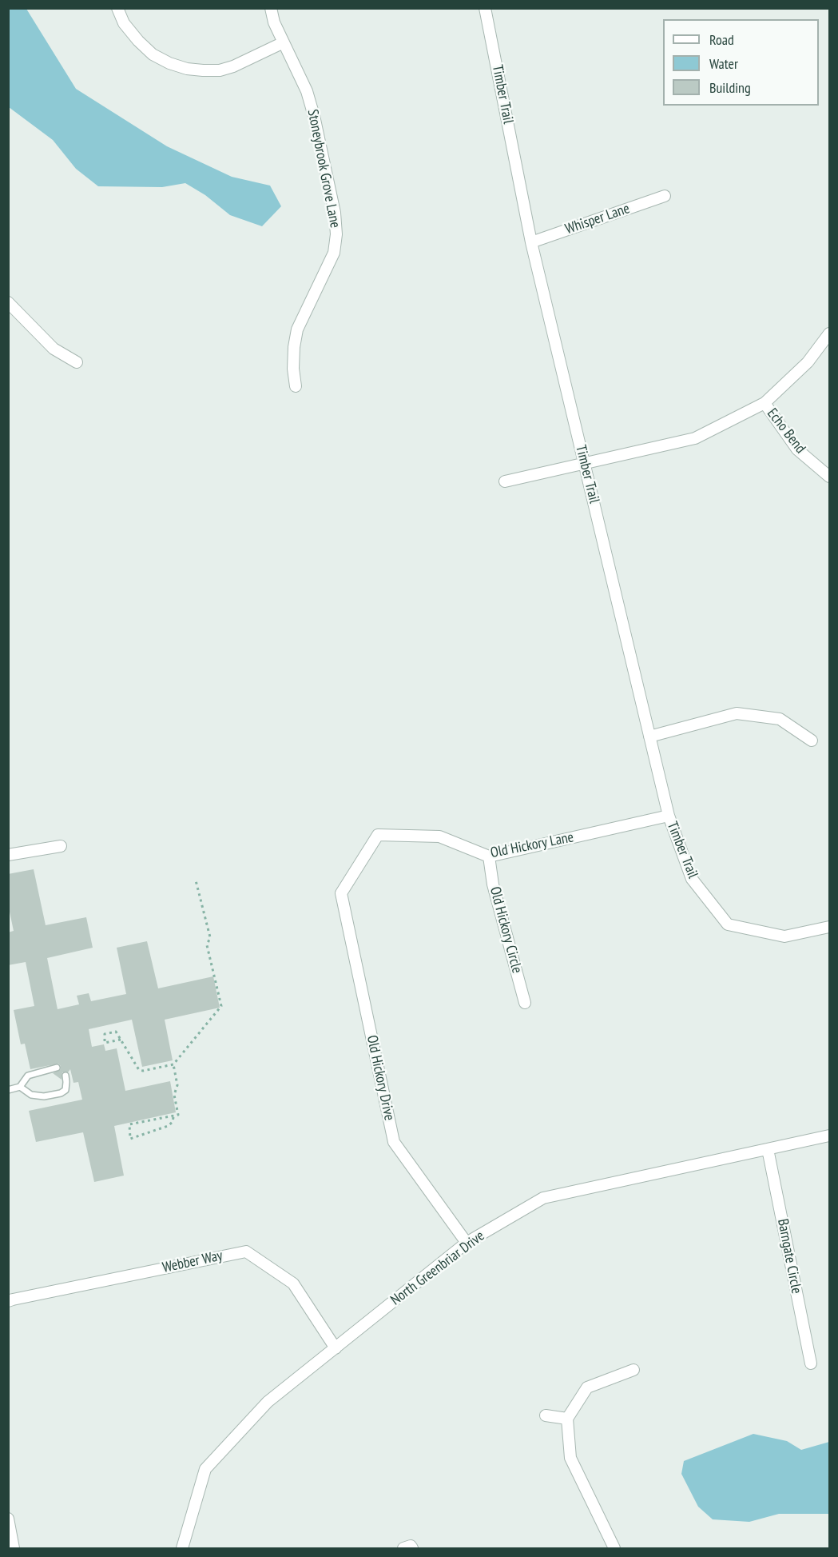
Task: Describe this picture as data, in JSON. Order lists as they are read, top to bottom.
{
  "streets": {
    "street": [
      "Timber Trail",
      "Stoneybrook Grove Lane",
      "Whisper Lane",
      "Echo Bend",
      "Old Hickory Lane",
      "Old Hickory Circle",
      "Old Hickory Drive",
      "Barngate Circle",
      "Webber Way",
      "North Greenbriar Drive"
    ]
  },
  "crossings": [
    ["Timber Trail", "Whisper Lane"],
    ["Timber Trail", "Old Hickory Lane"],
    ["Old Hickory Lane", "Old Hickory Circle"],
    ["Old Hickory Lane", "Old Hickory Drive"],
    ["Old Hickory Drive", "North Greenbriar Drive"],
    ["Barngate Circle", "North Greenbriar Drive"],
    ["Webber Way", "North Greenbriar Drive"]
  ],
  "legend": ["Road", "Water", "Building"]
}
